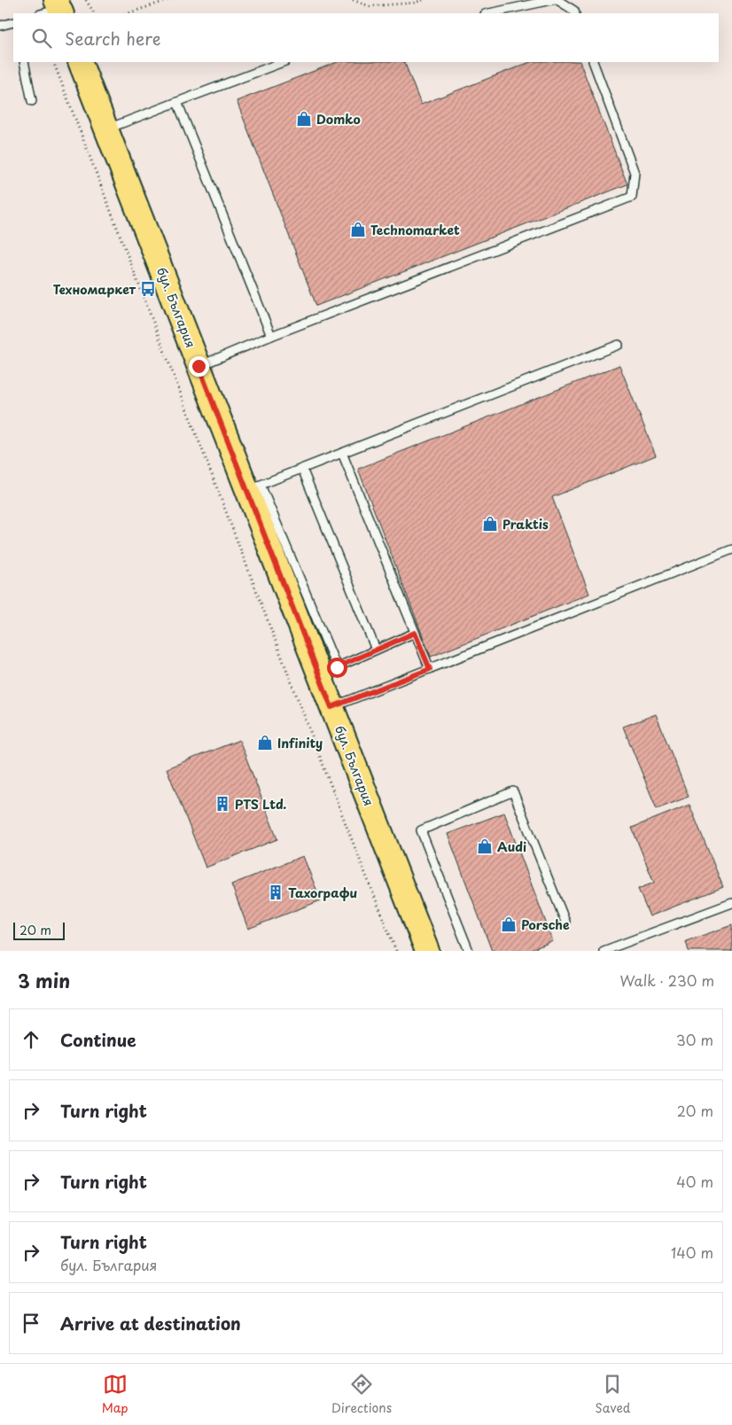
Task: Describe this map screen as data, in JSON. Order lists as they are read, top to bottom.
{
  "streets": {
    "main road": ["бул. България"]
  },
  "places": {
    "shop": [
      "Domko",
      "Technomarket",
      "Praktis",
      "Infinity",
      "Audi",
      "Porsche"
    ],
    "bus stop": ["Техномаркет"],
    "building": ["PTS Ltd.", "Тахографи"]
  },
  "scale_bar": "20 m",
  "page": {
    "search": "Search here",
    "scale": "20 m",
    "heading": ["3 min", "Walk · 230 m"],
    "list": [
      ["Continue", "30 m"],
      ["Turn right", "20 m"],
      ["Turn right", "40 m"],
      ["Turn right", "бул. България", "140 m"],
      "Arrive at destination"
    ],
    "nav": ["Map", "Directions", "Saved"]
  }
}
